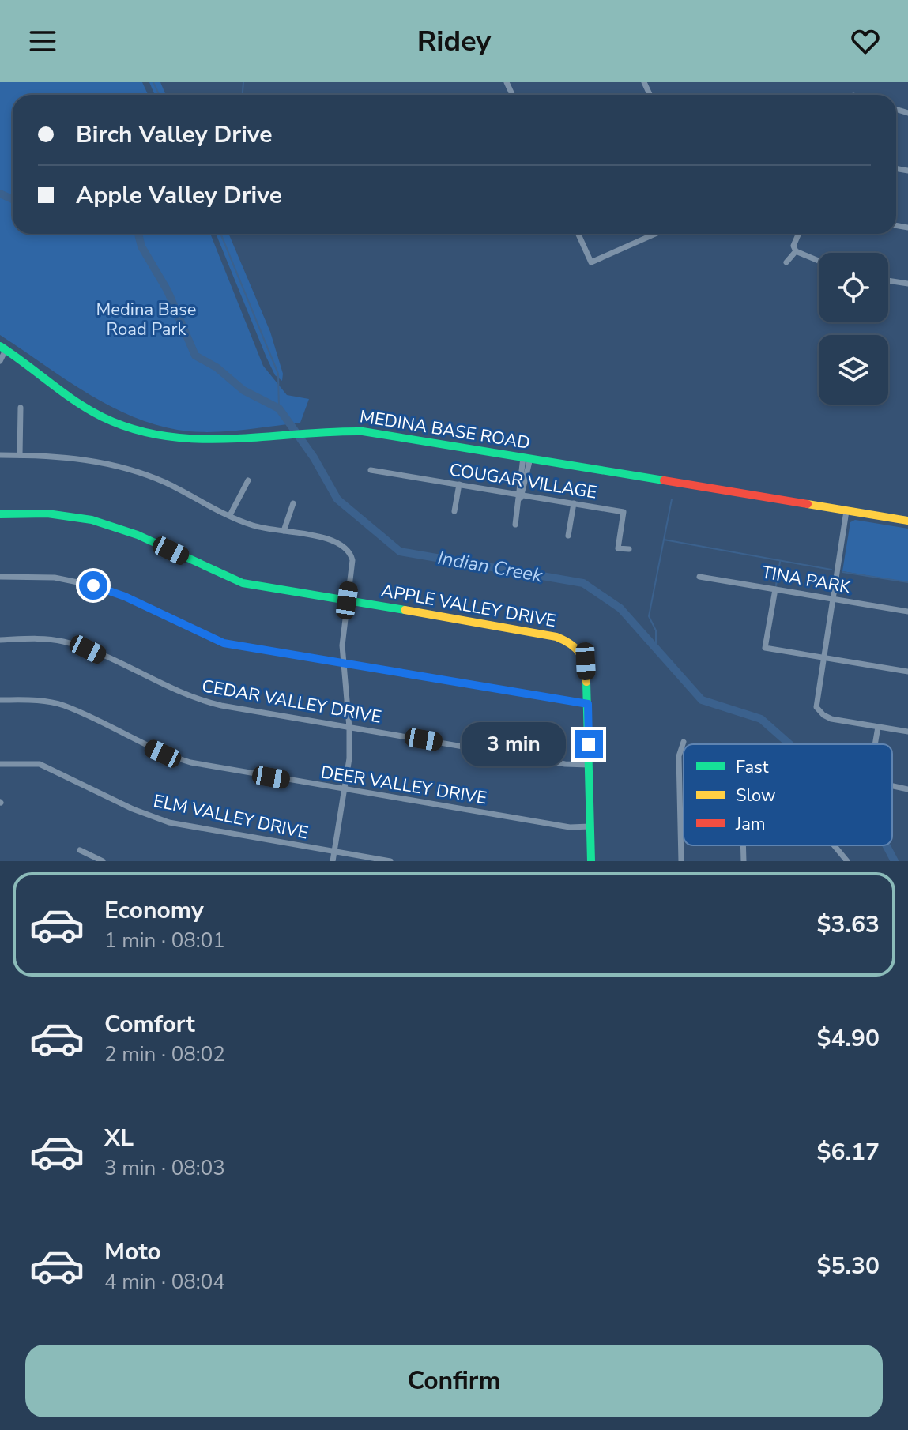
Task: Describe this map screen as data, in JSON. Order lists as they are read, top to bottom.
{
  "streets": {
    "street": [
      "MEDINA BASE ROAD",
      "COUGAR VILLAGE",
      "TINA PARK",
      "APPLE VALLEY DRIVE",
      "CEDAR VALLEY DRIVE",
      "DEER VALLEY DRIVE",
      "ELM VALLEY DRIVE"
    ]
  },
  "crossings": [
    ["APPLE VALLEY DRIVE", "CEDAR VALLEY DRIVE"],
    ["APPLE VALLEY DRIVE", "DEER VALLEY DRIVE"]
  ],
  "water": ["Indian Creek"],
  "parks": ["Medina Base Road Park"],
  "legend": ["Fast", "Slow", "Jam"],
  "page": {
    "header": "Ridey",
    "banner": ["Birch Valley Drive", "Apple Valley Drive"],
    "bubble": "3 min",
    "list": [
      {
        "name": "Economy",
        "note": "1 min · 08:01",
        "value": "$3.63"
      },
      {
        "name": "Comfort",
        "note": "2 min · 08:02",
        "value": "$4.90"
      },
      {
        "name": "XL",
        "note": "3 min · 08:03",
        "value": "$6.17"
      },
      {
        "name": "Moto",
        "note": "4 min · 08:04",
        "value": "$5.30"
      }
    ],
    "buttons": "Confirm"
  }
}
